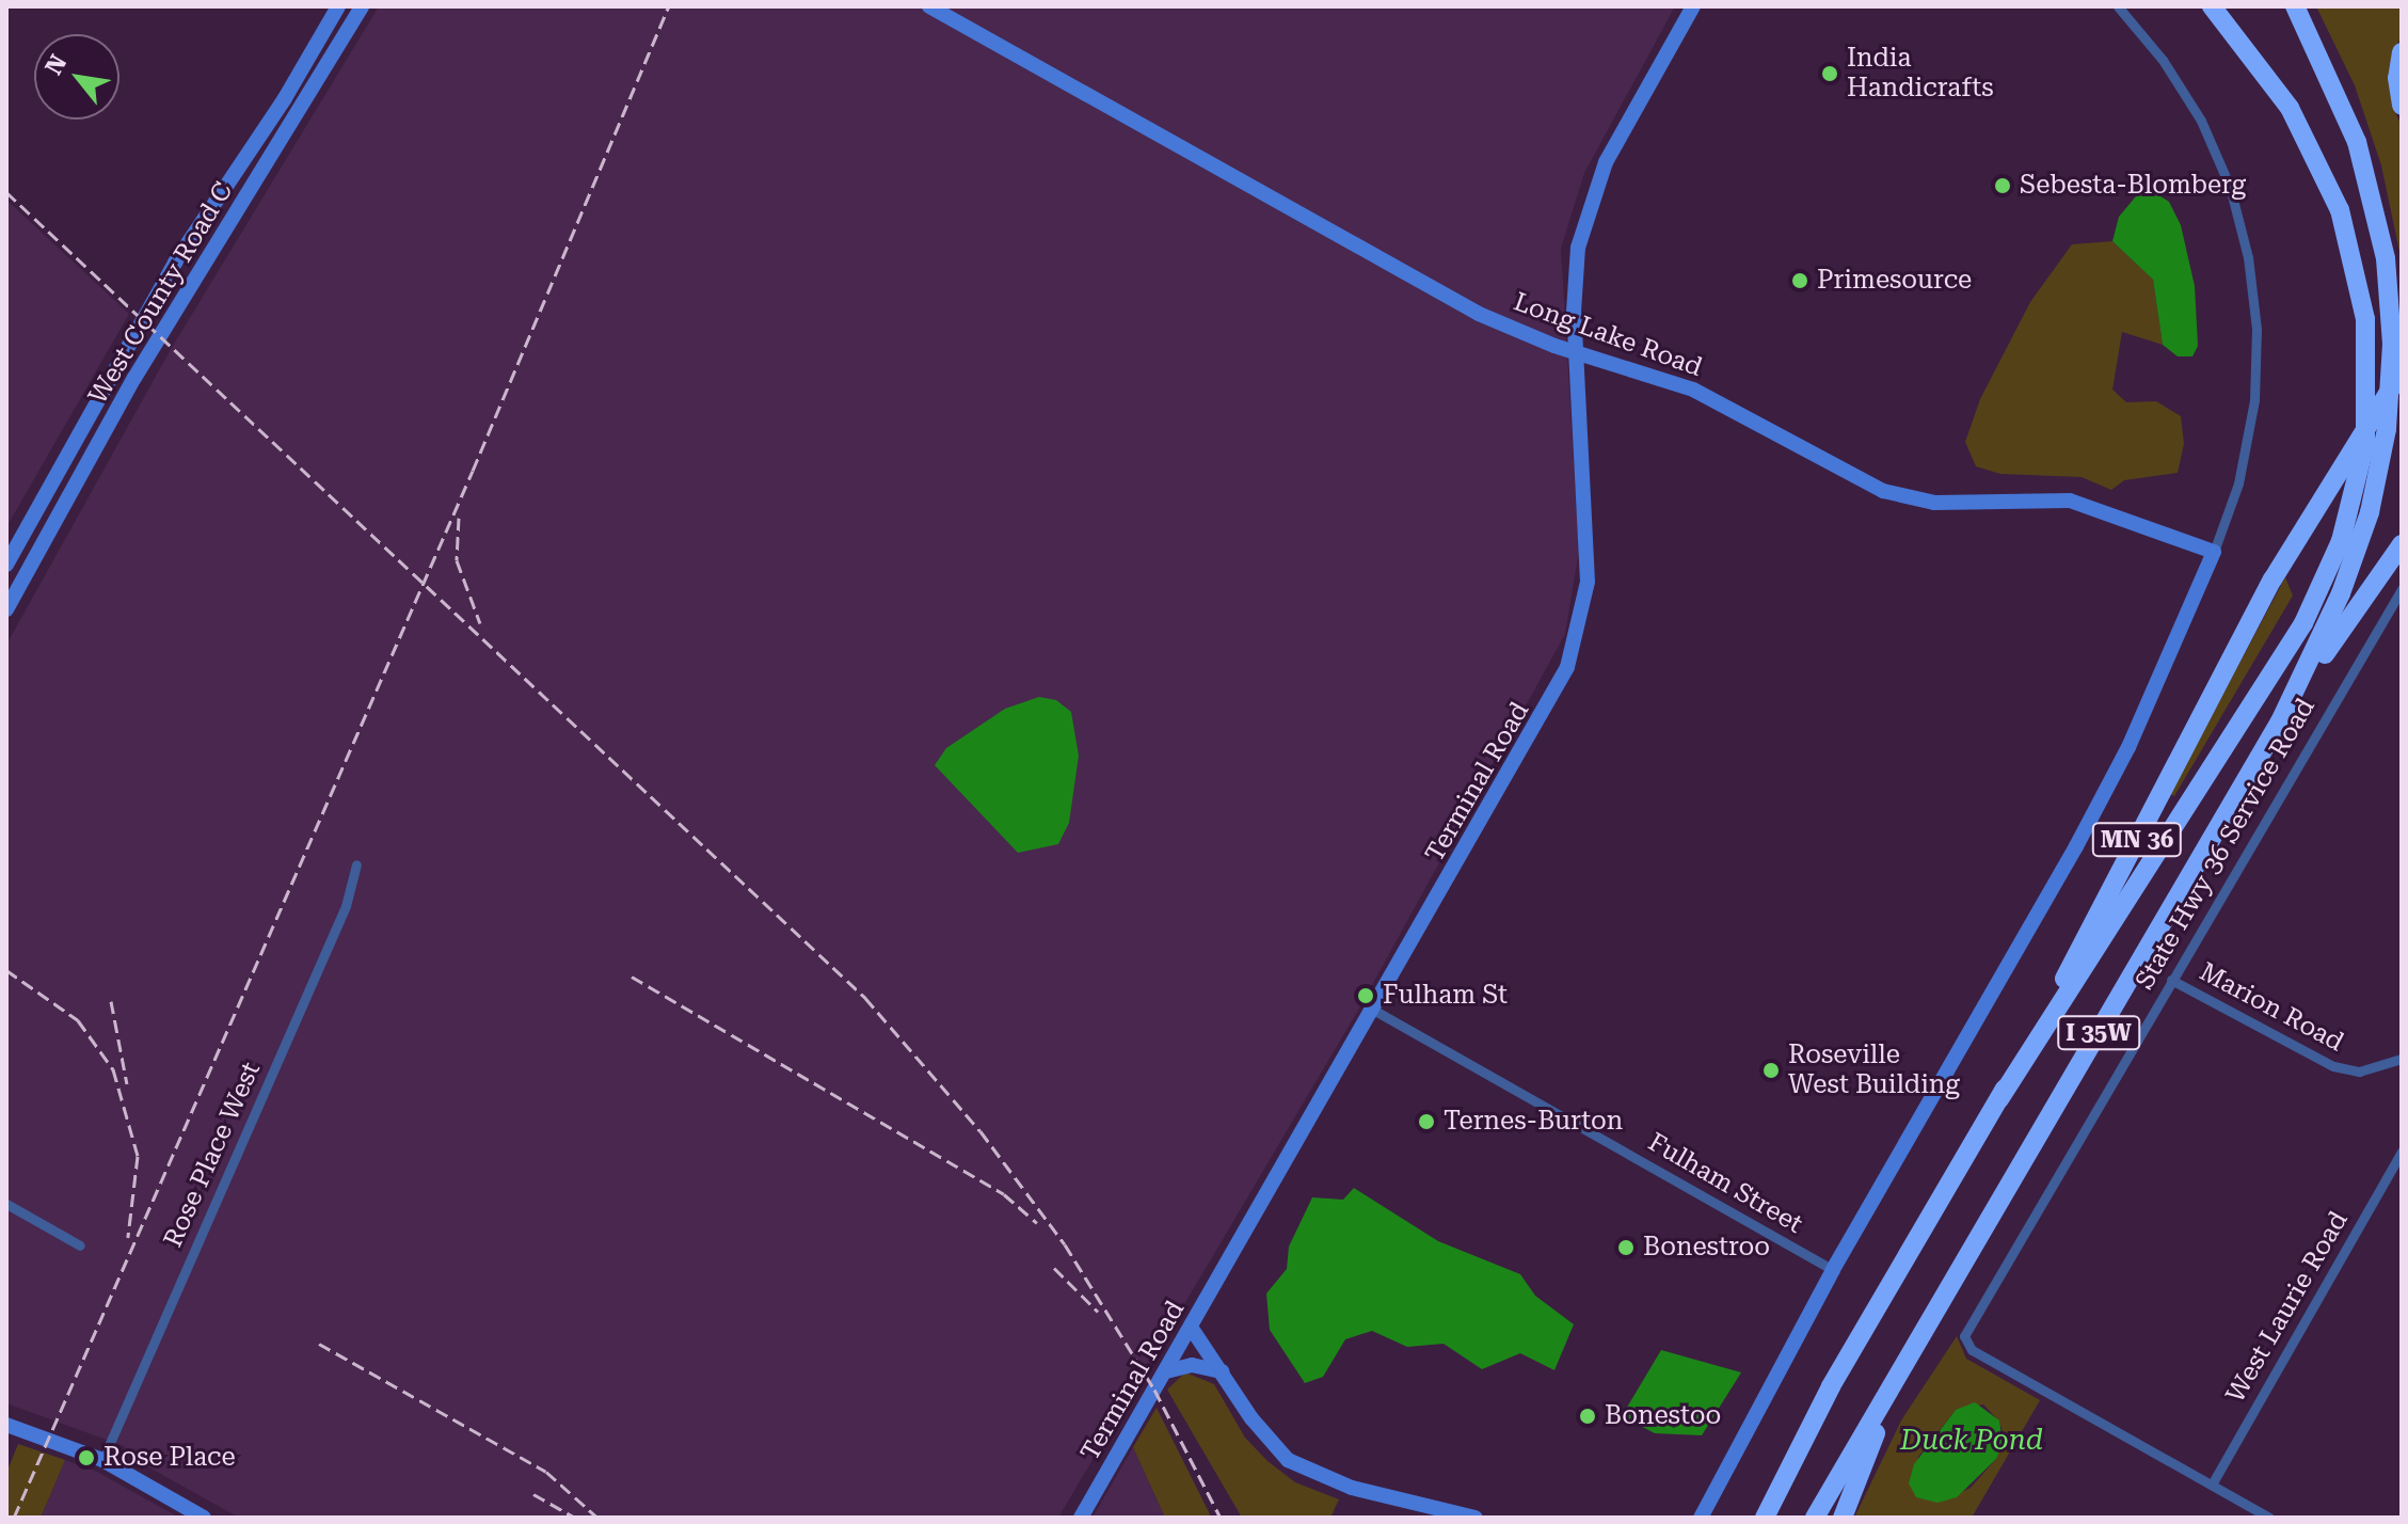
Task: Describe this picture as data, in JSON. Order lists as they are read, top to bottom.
{
  "streets": {
    "highway": ["MN 36", "I 35W"],
    "street": [
      "West County Road C",
      "Long Lake Road",
      "Terminal Road",
      "State Hwy 36 Service Road",
      "Marion Road",
      "Rose Place West",
      "Fulham Street",
      "West Laurie Road"
    ]
  },
  "crossings": [
    ["Long Lake Road", "Terminal Road"],
    ["Terminal Road", "Fulham Street"],
    ["MN 36", "I 35W"],
    ["State Hwy 36 Service Road", "Marion Road"],
    ["State Hwy 36 Service Road", "West Laurie Road"]
  ],
  "water": ["Duck Pond"],
  "places": [
    "India Handicrafts",
    "Sebesta-Blomberg",
    "Primesource",
    "Fulham St",
    "Roseville West Building",
    "Ternes-Burton",
    "Bonestroo",
    "Bonestoo",
    "Rose Place"
  ],
  "north": "top left"
}
